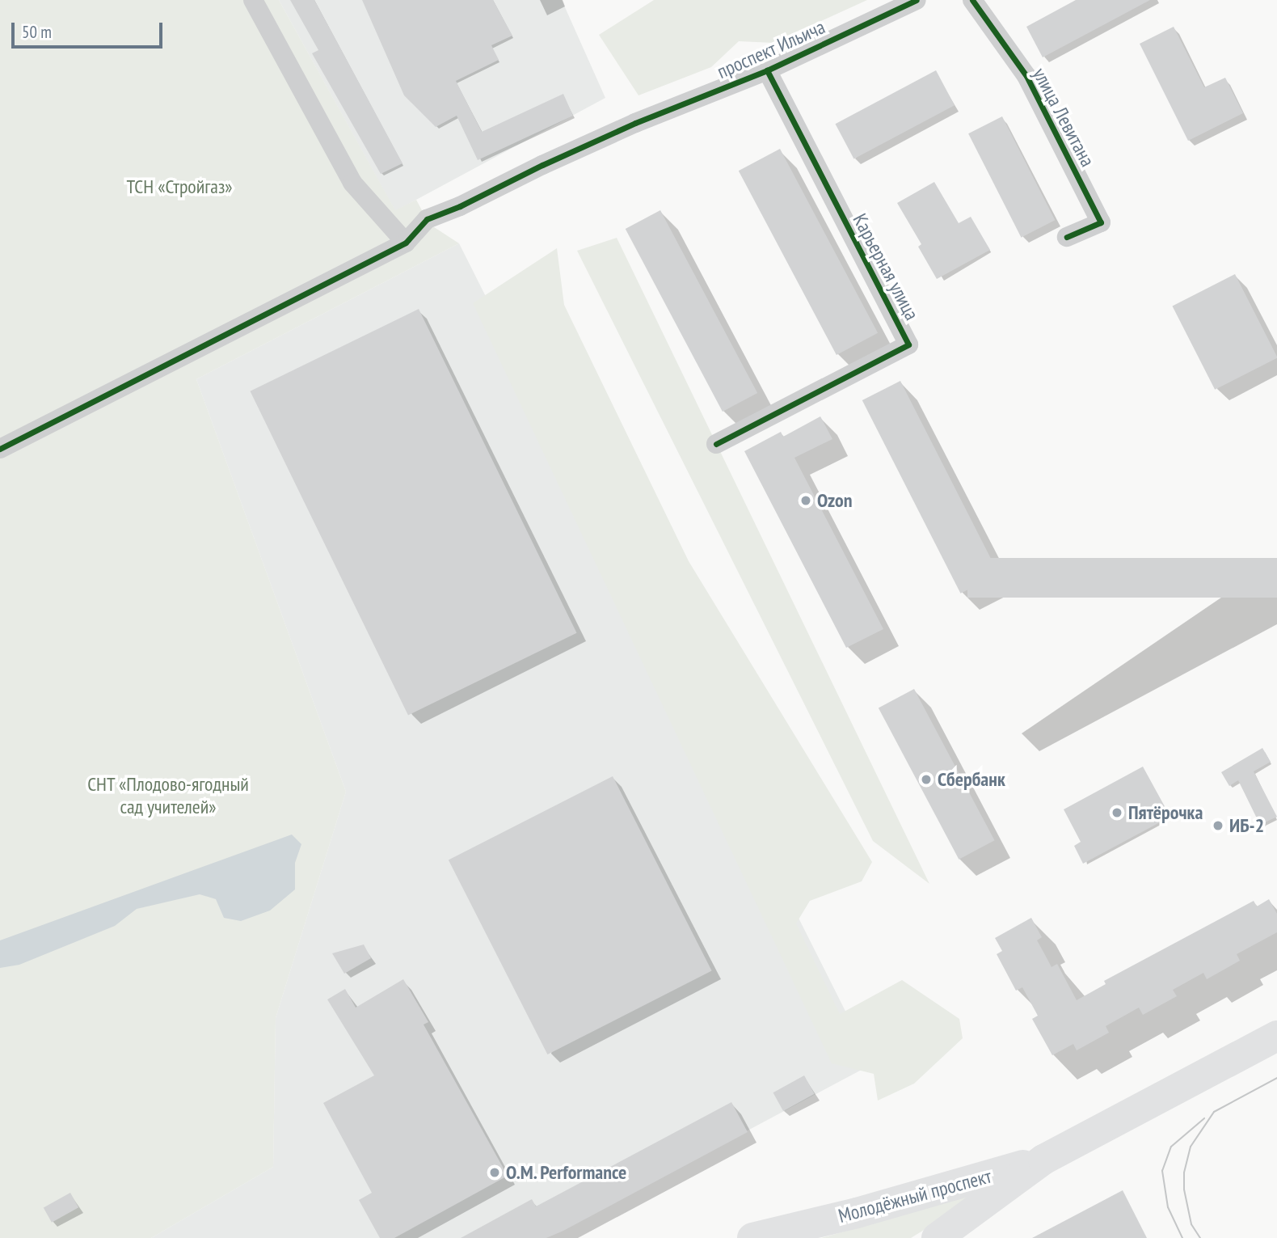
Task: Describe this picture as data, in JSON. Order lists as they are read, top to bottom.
{
  "streets": {
    "main road": ["Молодёжный проспект"],
    "street": ["проспект Ильича", "улица Левитана", "Карьерная улица"]
  },
  "crossings": [
    ["проспект Ильича", "Карьерная улица"]
  ],
  "parks": ["ТСН «Стройгаз»", "СНТ «Плодово-ягодный сад учителей»"],
  "places": [
    "Ozon",
    "Сбербанк",
    "Пятёрочка",
    "ИБ-2",
    "O.M. Performance"
  ],
  "scale_bar": "50 m"
}
